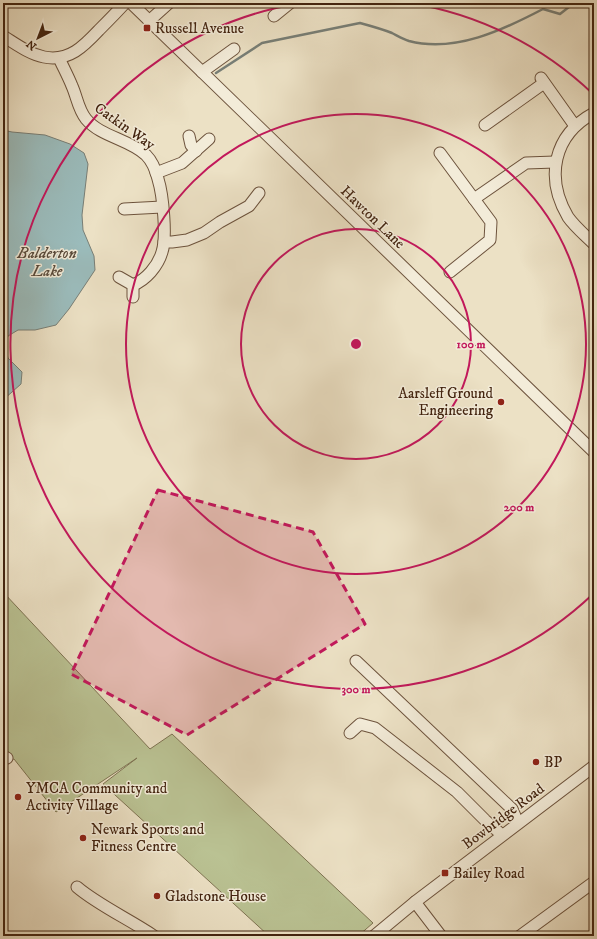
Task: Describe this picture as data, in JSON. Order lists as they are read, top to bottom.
{
  "streets": {
    "street": ["Catkin Way", "Hawton Lane", "Bowbridge Road"]
  },
  "water": ["Balderton Lake"],
  "places": {
    "transit": ["Russell Avenue", "Bailey Road"],
    "other": [
      "Aarsleff Ground Engineering",
      "BP",
      "YMCA Community and Activity Village",
      "Newark Sports and Fitness Centre",
      "Gladstone House"
    ]
  },
  "north": "bottom left",
  "rings": ["100 m", "200 m", "300 m"]
}
